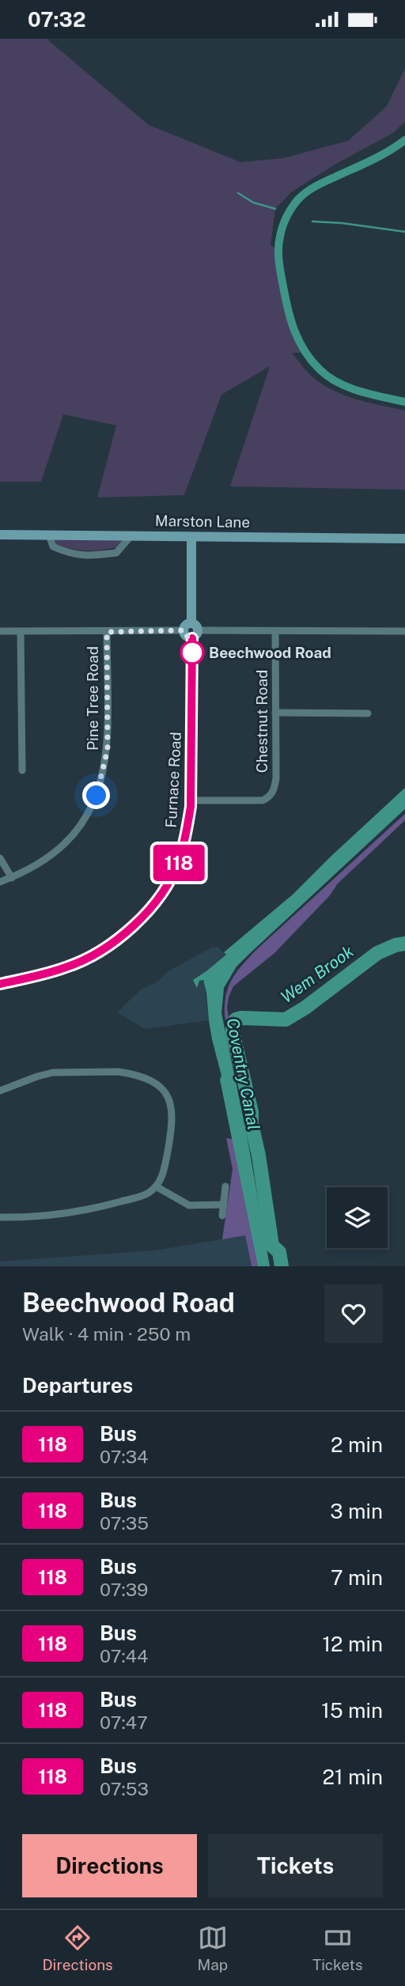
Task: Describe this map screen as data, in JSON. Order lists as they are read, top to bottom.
{
  "streets": {
    "street": [
      "Marston Lane",
      "Pine Tree Road",
      "Chestnut Road",
      "Furnace Road"
    ]
  },
  "crossings": [
    ["Marston Lane", "Furnace Road"],
    ["Chestnut Road", "Furnace Road"]
  ],
  "water": ["Wem Brook", "Coventry Canal"],
  "places": ["Beechwood Road"],
  "lines": ["bus line 118"],
  "page": {
    "status": "07:32",
    "on_map": "118",
    "heading": [
      ["Beechwood Road", "Walk · 4 min · 250 m"],
      "Departures"
    ],
    "list": [
      {
        "mark": "118",
        "name": "Bus",
        "note": "07:34",
        "value": "2 min"
      },
      {
        "mark": "118",
        "name": "Bus",
        "note": "07:35",
        "value": "3 min"
      },
      {
        "mark": "118",
        "name": "Bus",
        "note": "07:39",
        "value": "7 min"
      },
      {
        "mark": "118",
        "name": "Bus",
        "note": "07:44",
        "value": "12 min"
      },
      {
        "mark": "118",
        "name": "Bus",
        "note": "07:47",
        "value": "15 min"
      },
      {
        "mark": "118",
        "name": "Bus",
        "note": "07:53",
        "value": "21 min"
      }
    ],
    "buttons": ["Directions", "Tickets"],
    "tabs": ["Directions", "Map", "Tickets"]
  }
}
